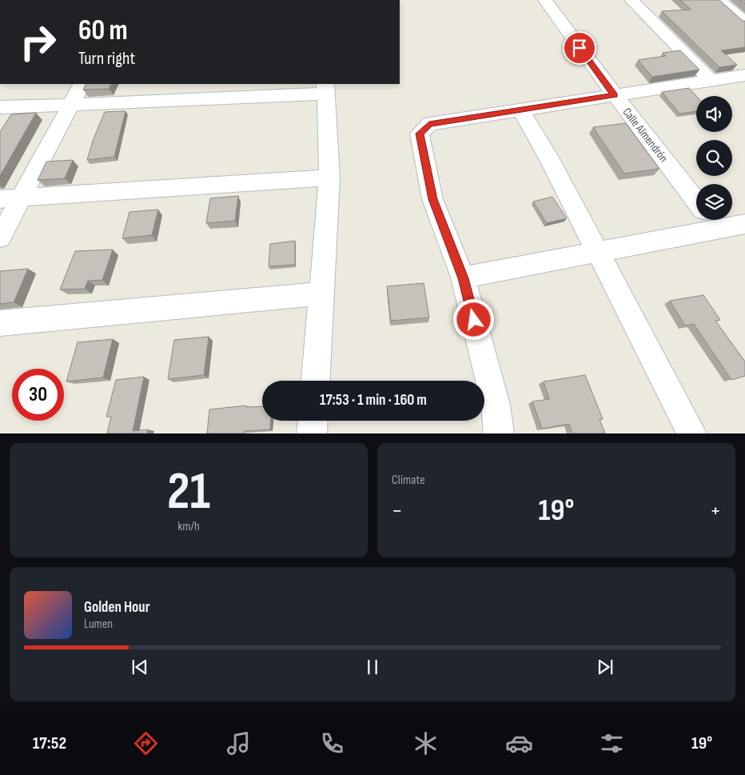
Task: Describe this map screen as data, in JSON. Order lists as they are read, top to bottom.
{
  "streets": {
    "street": ["Calle Almendrón"]
  },
  "page": {
    "turn": ["60 m", "Turn right"],
    "limit": "30",
    "trip": "17:53 · 1 min · 160 m",
    "tile": [
      ["21", "km/h"],
      "Climate"
    ],
    "heat": ["−", "19°", "+"],
    "song": ["Golden Hour", "Lumen"],
    "tabs": ["17:52", "19°"]
  }
}
